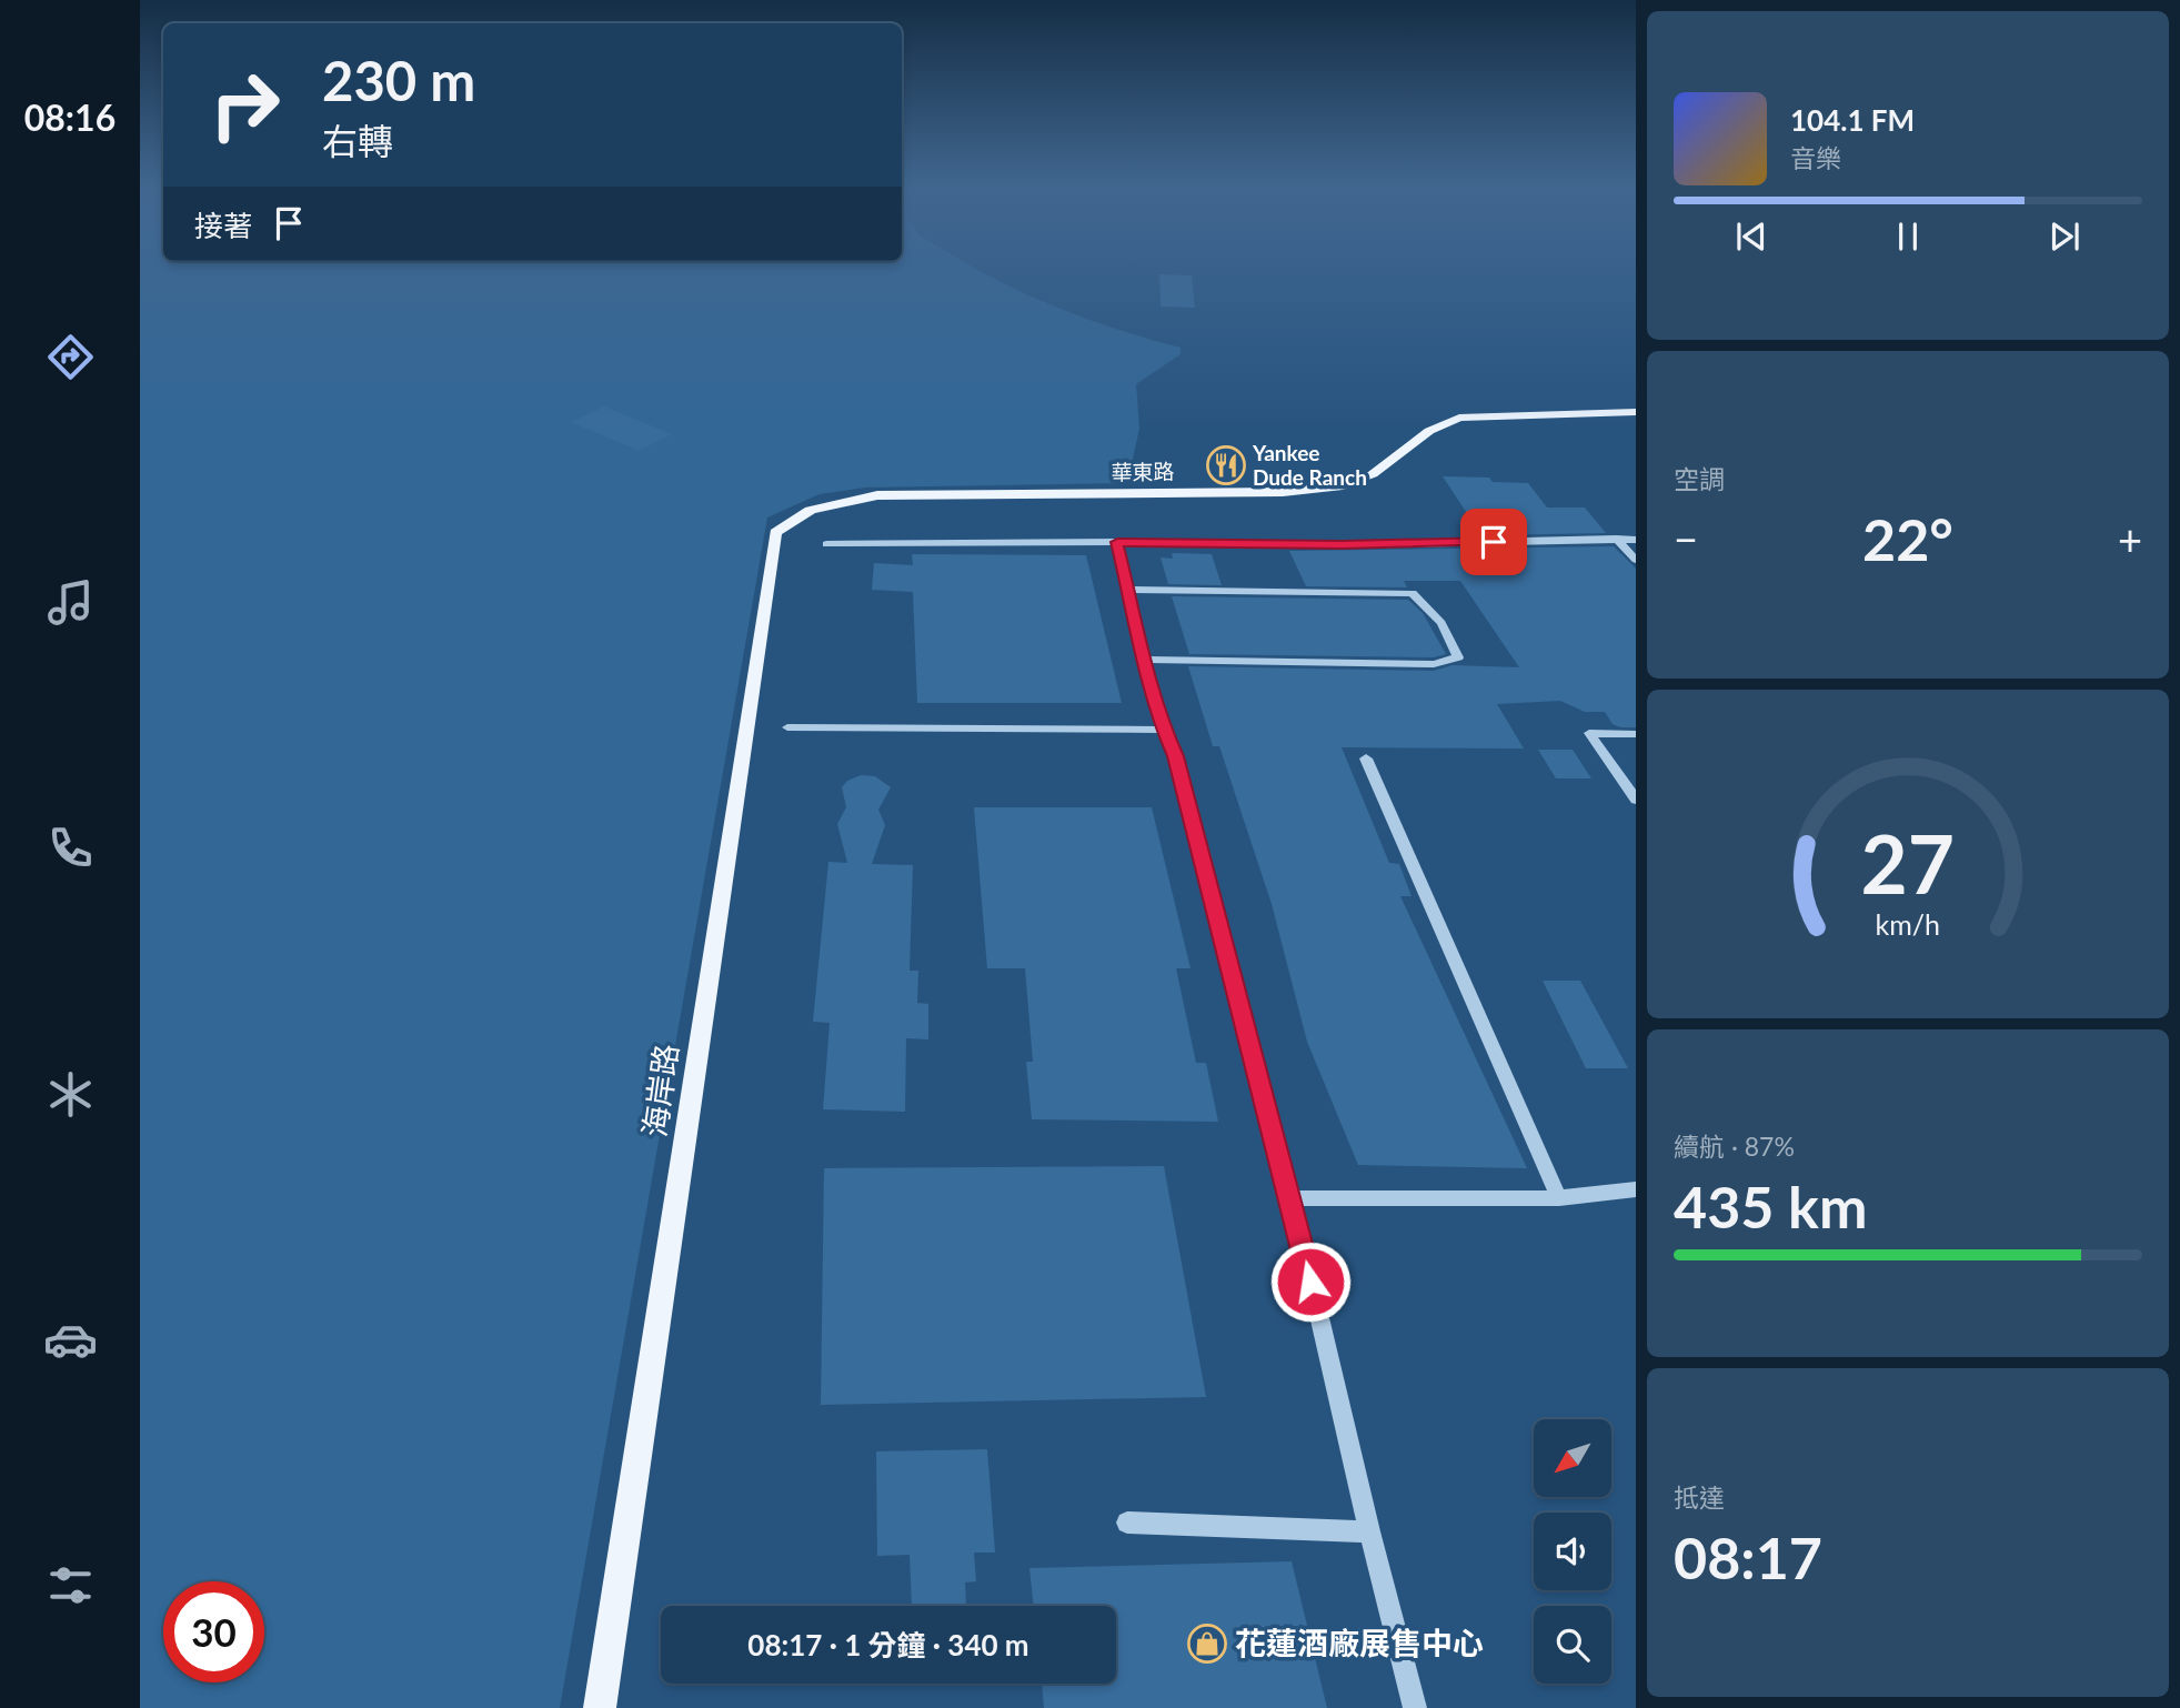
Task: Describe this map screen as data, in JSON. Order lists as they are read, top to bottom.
{
  "streets": {
    "main road": ["華東路", "海岸路"]
  },
  "crossings": [
    ["華東路", "海岸路"]
  ],
  "places": {
    "restaurant": ["Yankee Dude Ranch"],
    "shop": ["花蓮酒廠展售中心"]
  },
  "north": "bottom left",
  "page": {
    "tabs": "08:16",
    "turn": ["230 m", "右轉"],
    "song": ["104.1 FM", "音樂"],
    "then": "接著",
    "tile": [
      "空調",
      ["續航 · 87%", "435 km"],
      ["抵達", "08:17"]
    ],
    "heat": ["−", "22°", "+"],
    "limit": "30",
    "trip": "08:17 · 1 分鐘 · 340 m",
    "gauge": ["27", "km/h"]
  }
}
